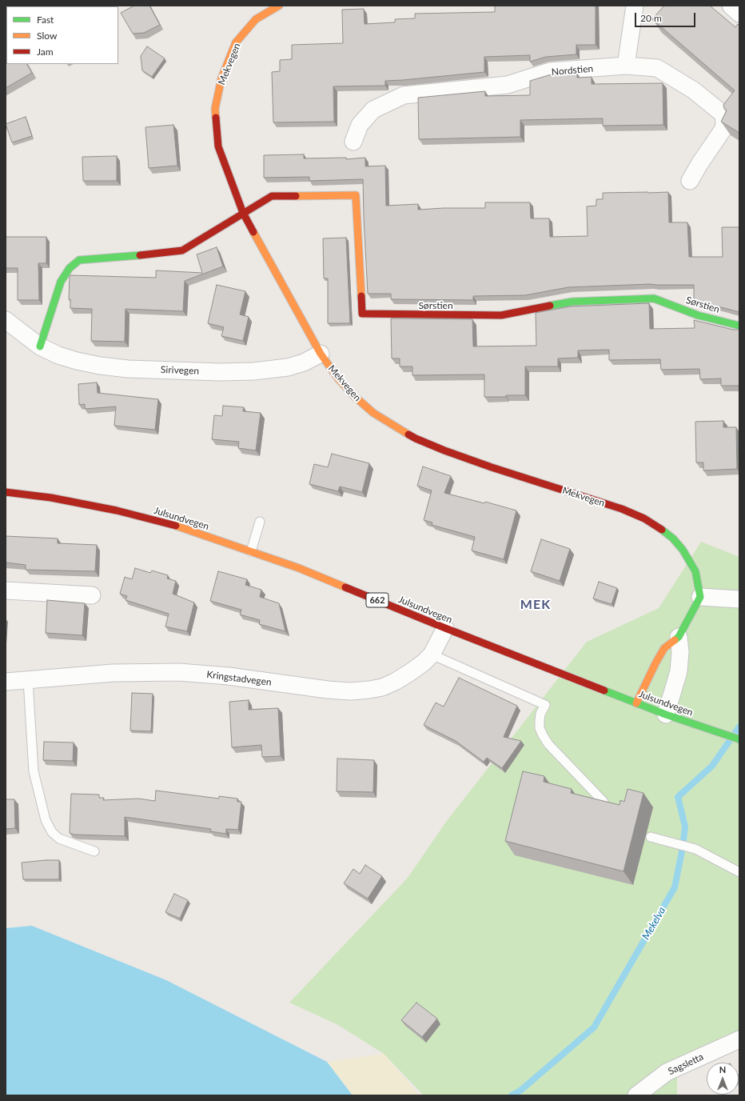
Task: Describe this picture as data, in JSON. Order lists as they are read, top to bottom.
{
  "streets": {
    "street": [
      "Mekvegen",
      "Nordstien",
      "Sørstien",
      "Sirivegen",
      "Julsundvegen",
      "662",
      "Kringstadvegen",
      "Sagsletta"
    ]
  },
  "crossings": [
    ["Mekvegen", "Sørstien"],
    ["Mekvegen", "Sirivegen"],
    ["Julsundvegen", "Kringstadvegen"]
  ],
  "districts": ["MEK"],
  "water": ["Mekelva"],
  "legend": ["Fast", "Slow", "Jam"],
  "scale_bar": "20 m",
  "north": "top"
}
